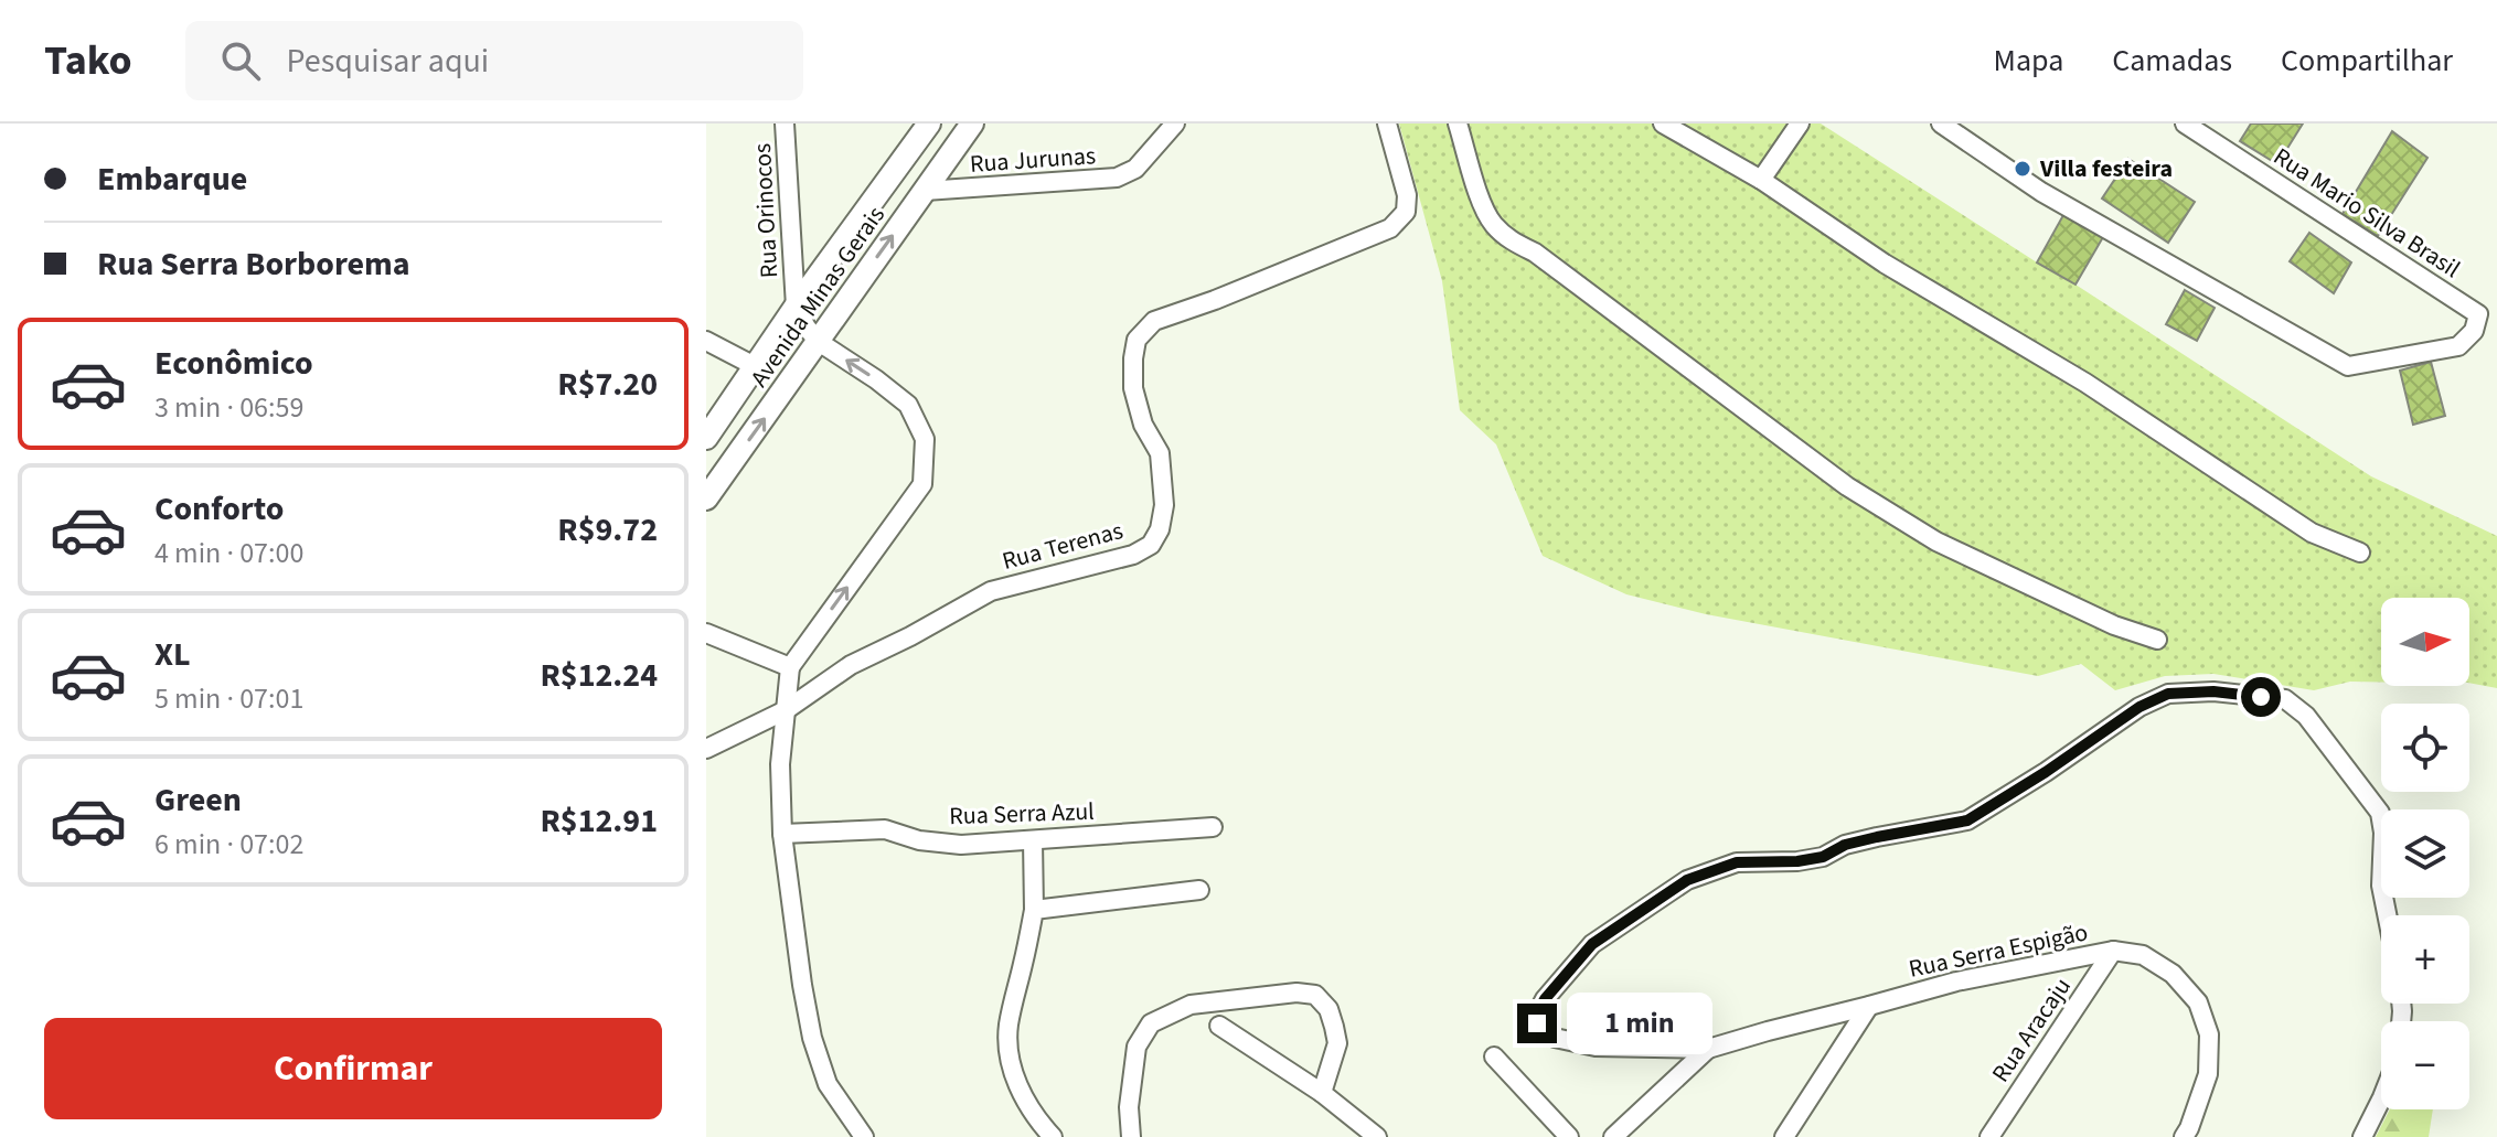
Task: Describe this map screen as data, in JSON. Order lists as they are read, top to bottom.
{
  "streets": {
    "main road": ["Avenida Minas Gerais"],
    "street": [
      "Rua Jurunas",
      "Rua Orinocos",
      "Rua Mario Silva Brasil",
      "Rua Terenas",
      "Rua Serra Azul",
      "Rua Serra Espigão",
      "Rua Aracaju"
    ]
  },
  "crossings": [
    ["Rua Jurunas", "Avenida Minas Gerais"],
    ["Rua Orinocos", "Avenida Minas Gerais"],
    ["Rua Serra Espigão", "Rua Aracaju"]
  ],
  "places": ["Villa festeira"],
  "north": "right",
  "page": {
    "header": "Tako",
    "search": "Pesquisar aqui",
    "nav": ["Mapa", "Camadas", "Compartilhar"],
    "banner": ["Embarque", "Rua Serra Borborema"],
    "list": [
      {
        "name": "Econômico",
        "note": "3 min · 06:59",
        "value": "R$7.20"
      },
      {
        "name": "Conforto",
        "note": "4 min · 07:00",
        "value": "R$9.72"
      },
      {
        "name": "XL",
        "note": "5 min · 07:01",
        "value": "R$12.24"
      },
      {
        "name": "Green",
        "note": "6 min · 07:02",
        "value": "R$12.91"
      }
    ],
    "map_buttons": ["+", "−"],
    "bubble": "1 min",
    "buttons": "Confirmar"
  }
}
